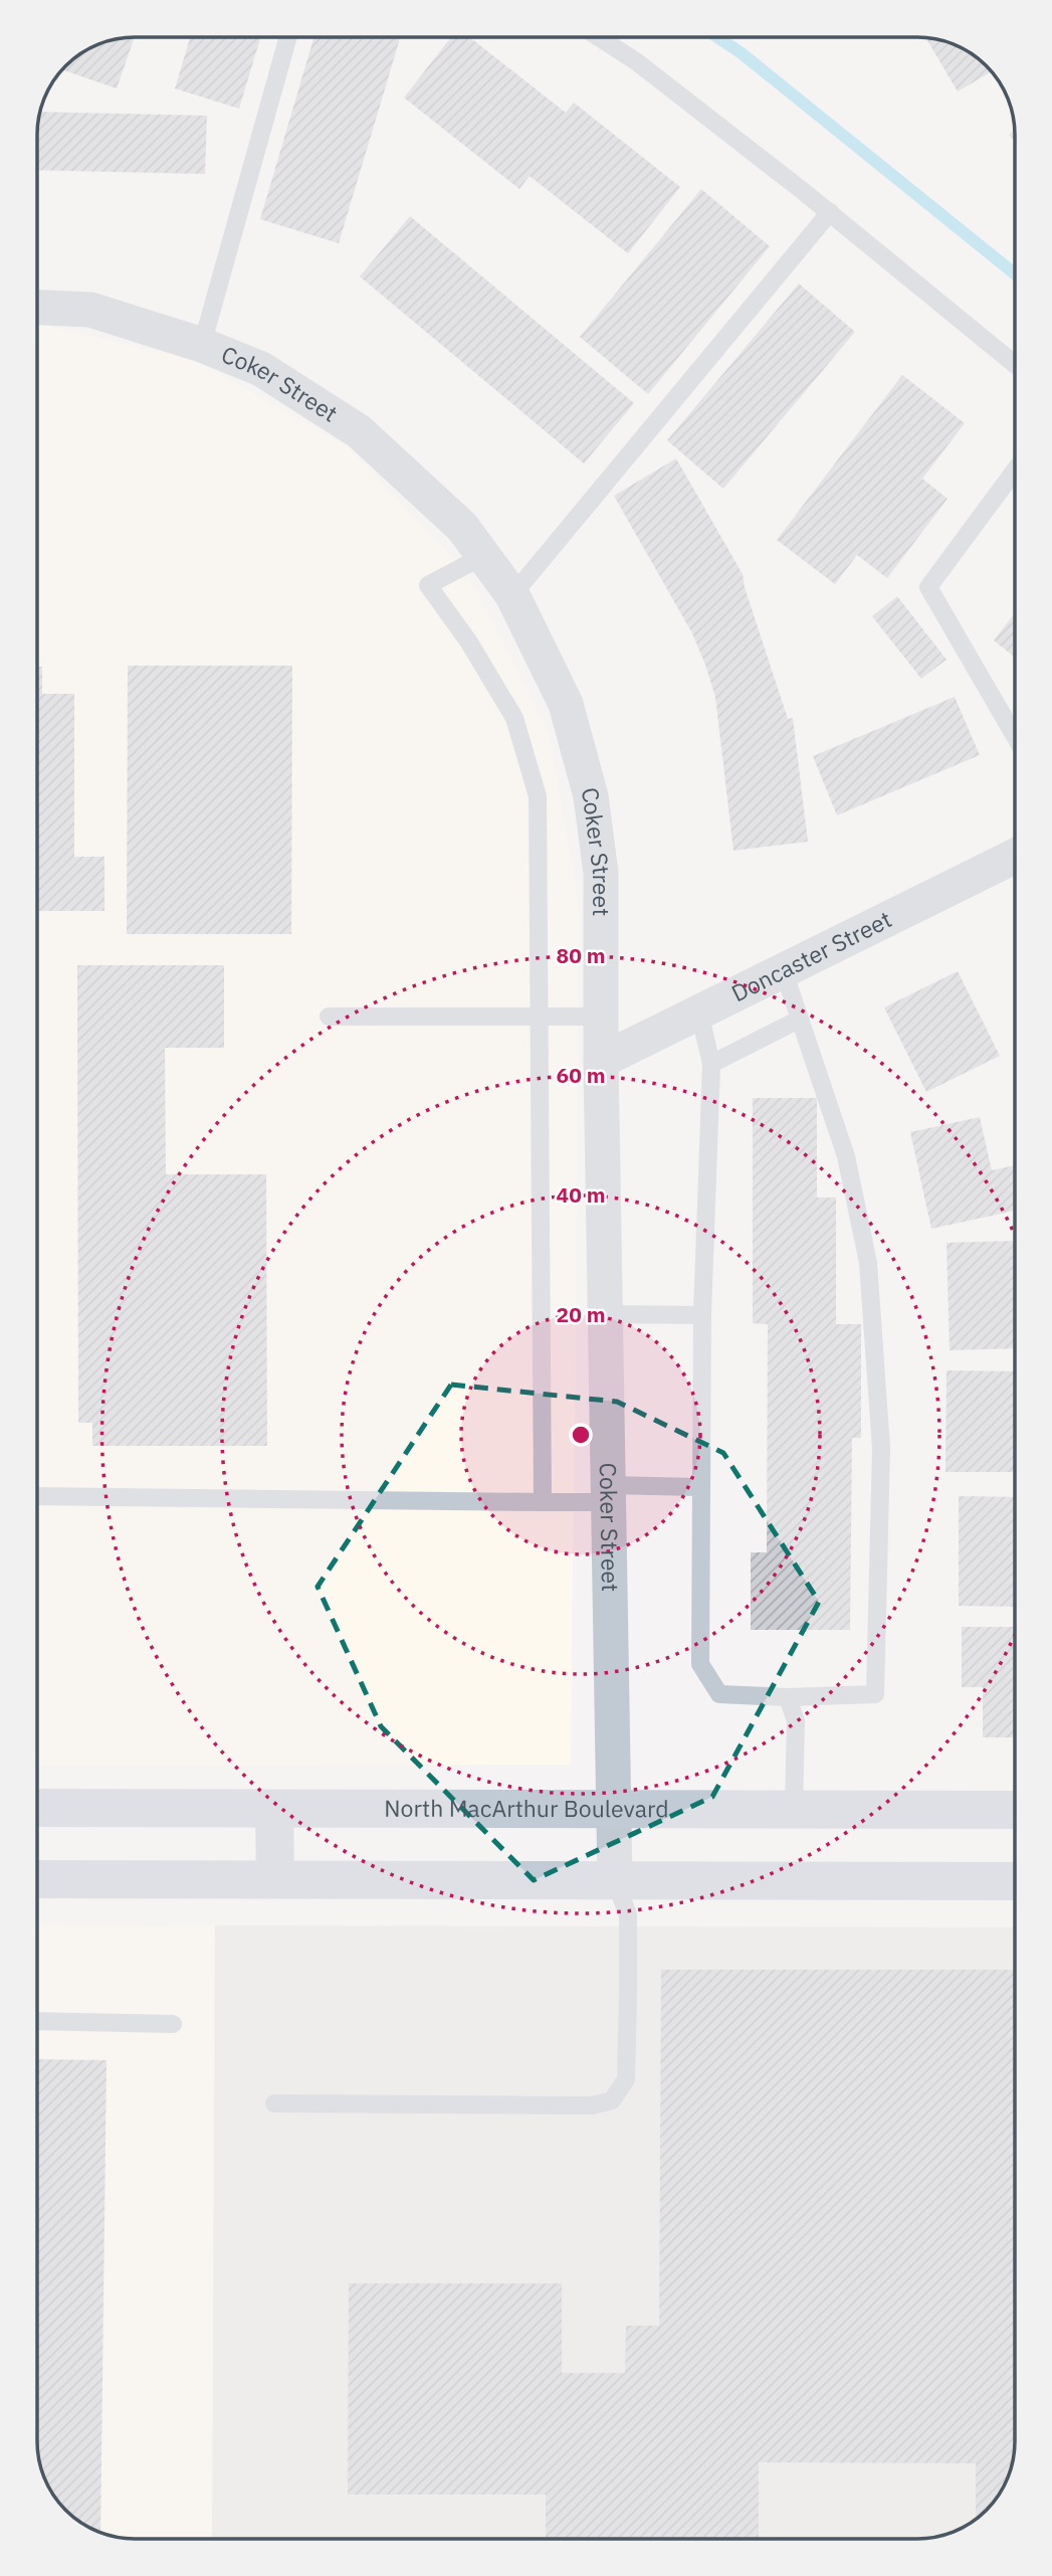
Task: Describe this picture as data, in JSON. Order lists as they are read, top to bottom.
{
  "streets": {
    "main road": ["North MacArthur Boulevard"],
    "street": ["Coker Street", "Doncaster Street"]
  },
  "crossings": [
    ["Coker Street", "Doncaster Street"],
    ["Coker Street", "North MacArthur Boulevard"]
  ],
  "rings": [
    "80 m",
    "60 m",
    "40 m",
    "20 m"
  ]
}
